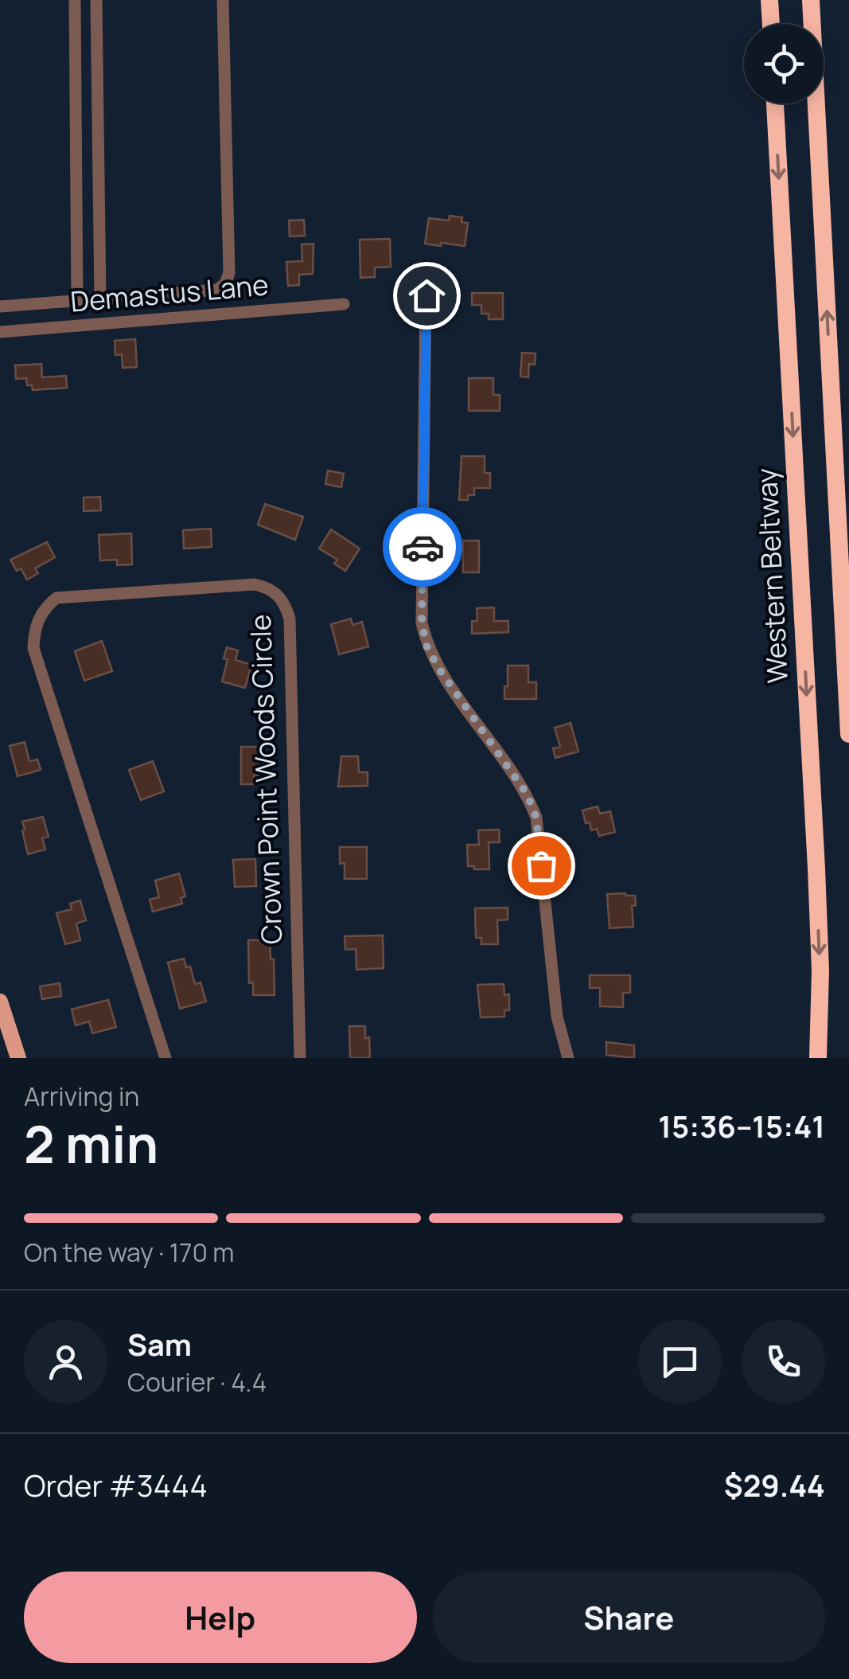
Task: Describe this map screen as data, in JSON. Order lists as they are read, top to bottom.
{
  "streets": {
    "highway": ["Western Beltway"],
    "street": ["Demastus Lane", "Crown Point Woods Circle"]
  },
  "page": {
    "heading": ["2 min", "Arriving in", "15:36–15:41"],
    "panel": [
      "Sam",
      "Courier · 4.4",
      "Order #3444",
      "$29.44"
    ],
    "bar": "On the way · 170 m",
    "buttons": ["Help", "Share"]
  }
}
